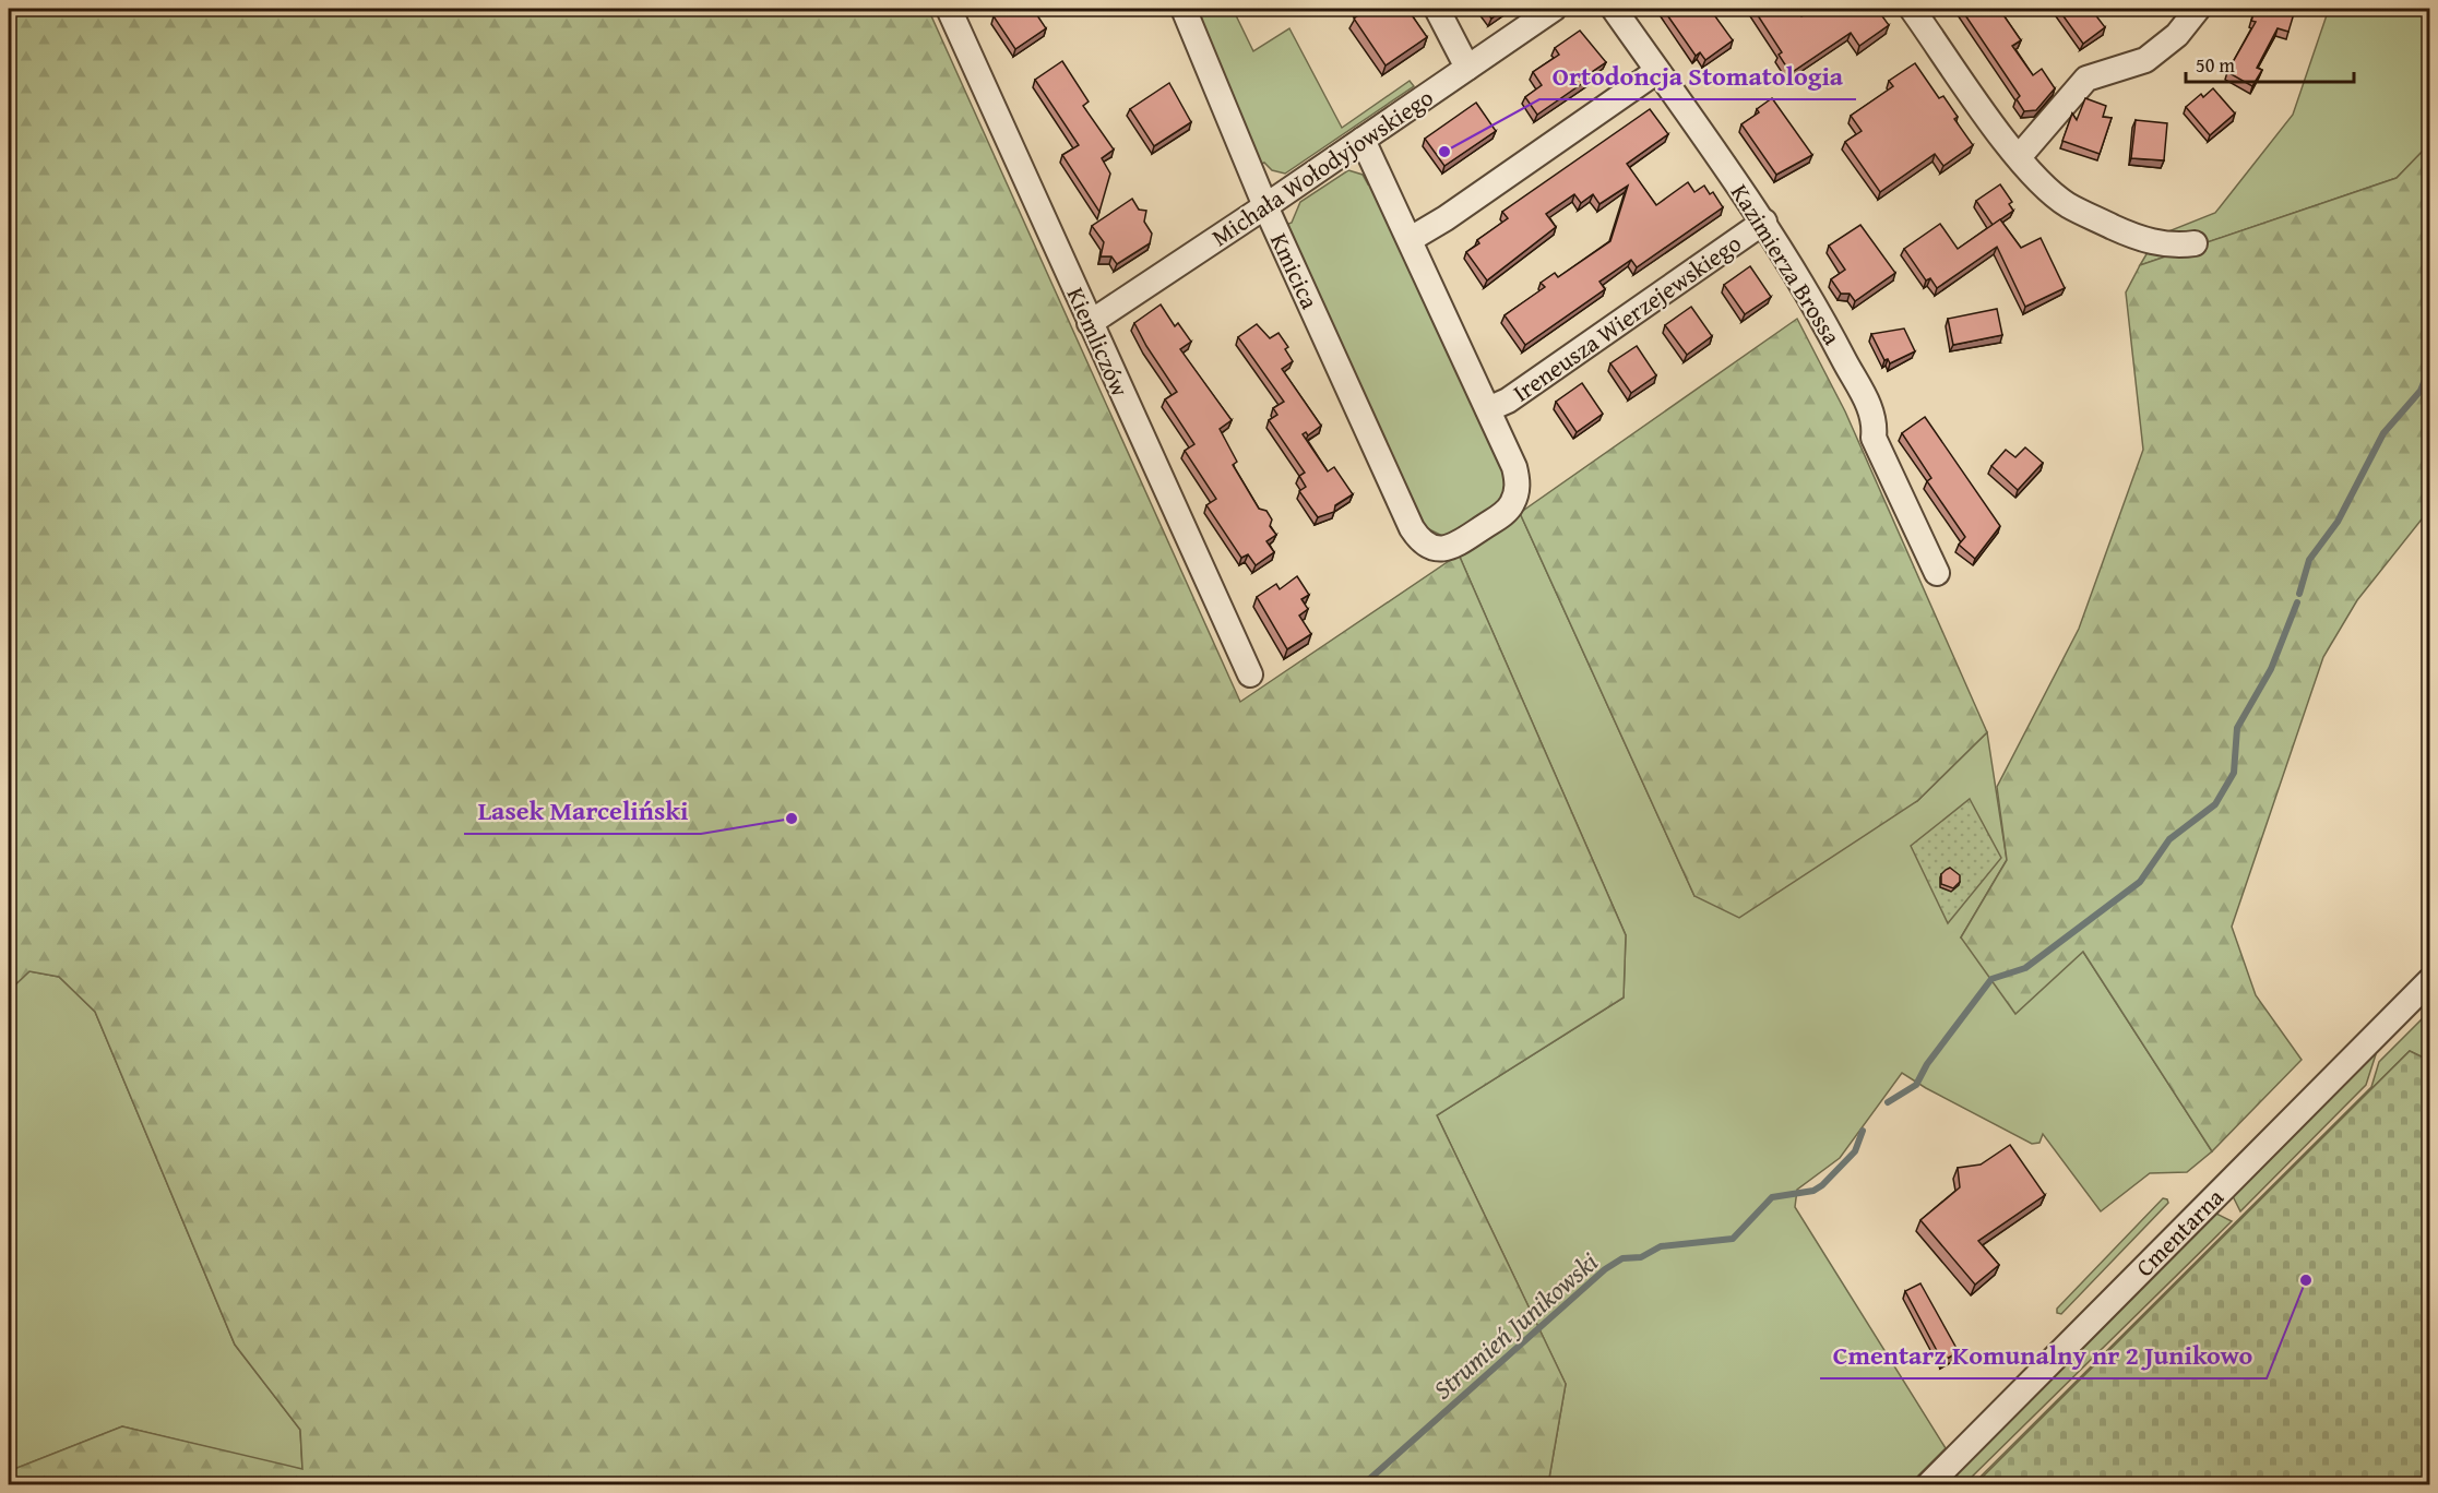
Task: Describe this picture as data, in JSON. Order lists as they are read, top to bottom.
{
  "streets": {
    "street": [
      "Michała Wołodyjowskiego",
      "Kazimierza Brossa",
      "Kmicica",
      "Ireneusza Wierzejewskiego",
      "Kiemliczów",
      "Cmentarna"
    ]
  },
  "crossings": [
    ["Michała Wołodyjowskiego", "Kmicica"],
    ["Michała Wołodyjowskiego", "Kiemliczów"],
    ["Kazimierza Brossa", "Ireneusza Wierzejewskiego"],
    ["Kmicica", "Ireneusza Wierzejewskiego"]
  ],
  "water": ["Strumień Junikowski"],
  "places": ["Ortodoncja Stomatologia", "Lasek Marceliński", "Cmentarz Komunalny nr 2 Junikowo"],
  "scale_bar": "50 m"
}
